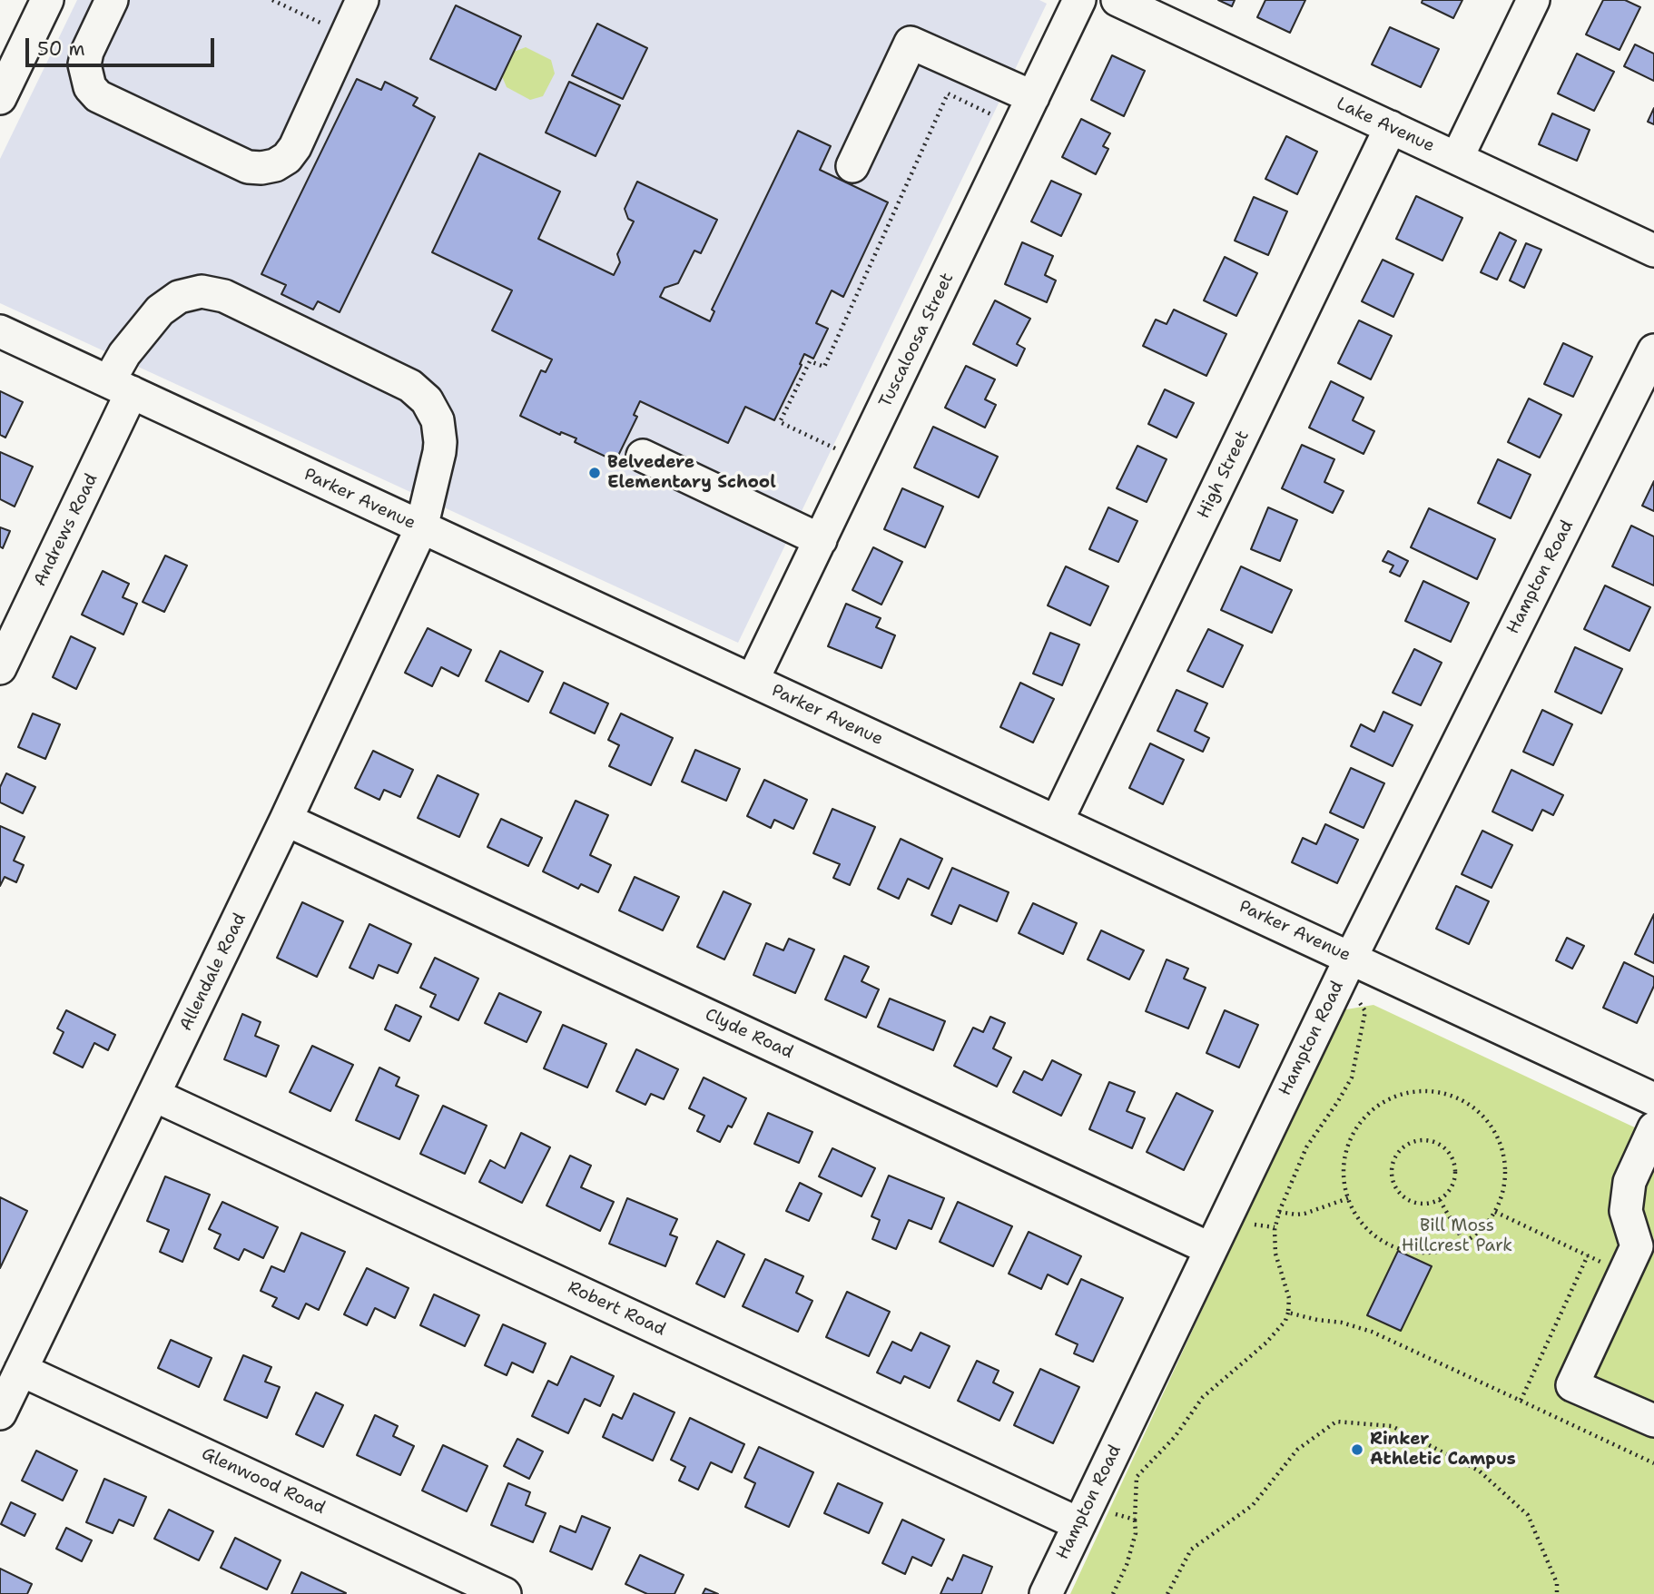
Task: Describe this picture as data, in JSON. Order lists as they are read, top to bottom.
{
  "streets": {
    "street": [
      "Lake Avenue",
      "Tuscaloosa Street",
      "High Street",
      "Parker Avenue",
      "Andrews Road",
      "Hampton Road",
      "Allendale Road",
      "Clyde Road",
      "Robert Road",
      "Glenwood Road"
    ]
  },
  "crossings": [
    ["Lake Avenue", "High Street"],
    ["Tuscaloosa Street", "Parker Avenue"],
    ["High Street", "Parker Avenue"],
    ["Parker Avenue", "Andrews Road"],
    ["Parker Avenue", "Hampton Road"],
    ["Parker Avenue", "Allendale Road"],
    ["Andrews Road", "Allendale Road"],
    ["Hampton Road", "Clyde Road"],
    ["Hampton Road", "Robert Road"],
    ["Allendale Road", "Clyde Road"],
    ["Allendale Road", "Robert Road"],
    ["Allendale Road", "Glenwood Road"]
  ],
  "parks": ["Bill Moss Hillcrest Park"],
  "places": ["Belvedere Elementary School", "Rinker Athletic Campus"],
  "scale_bar": "50 m"
}
